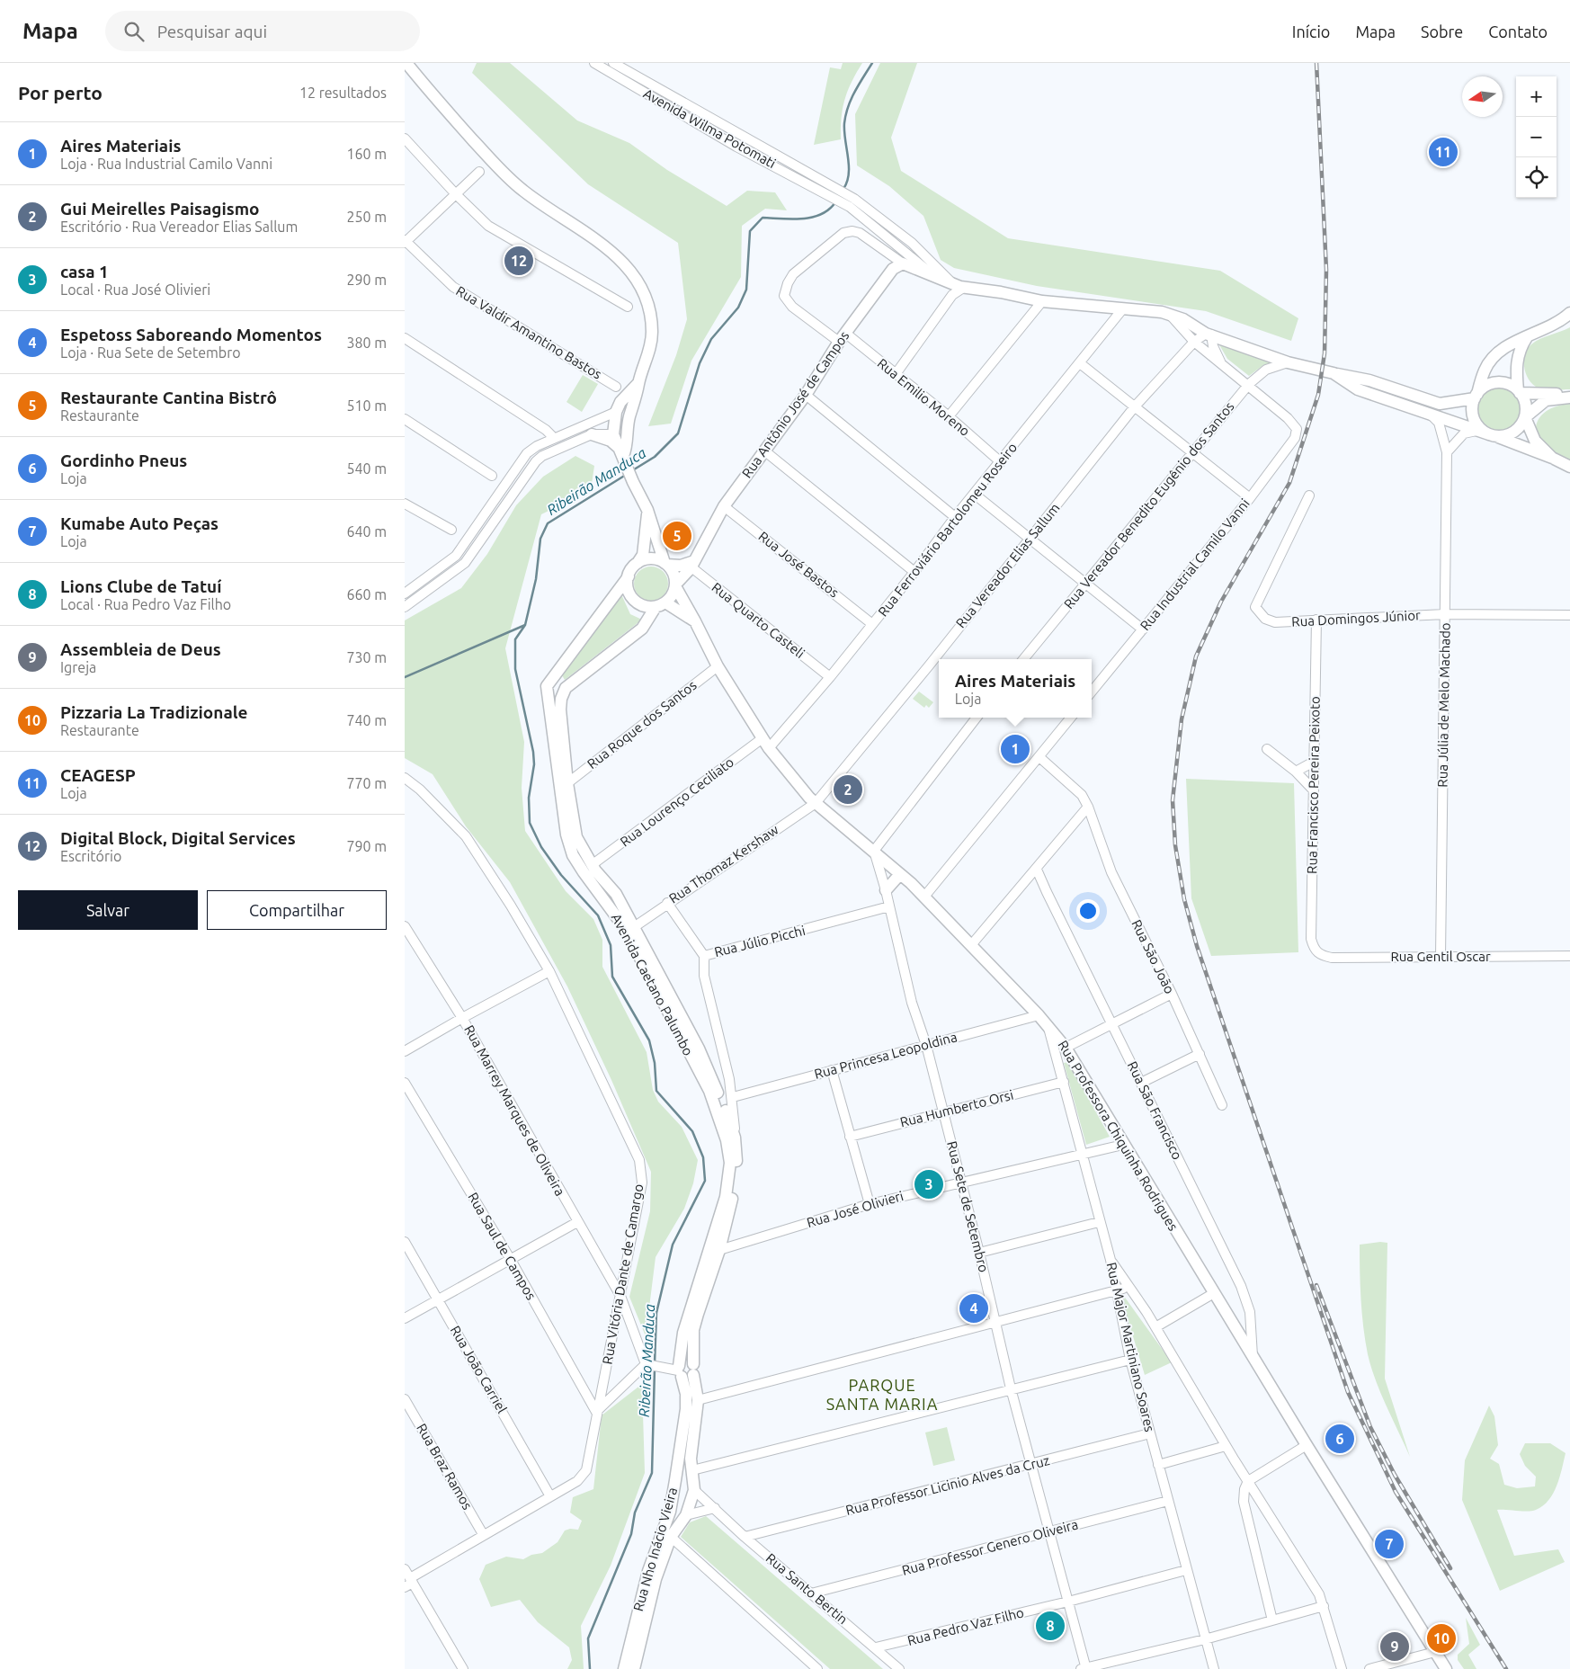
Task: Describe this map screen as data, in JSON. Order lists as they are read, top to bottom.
{
  "streets": {
    "main road": [
      "Rua Antônio José de Campos",
      "Avenida Caetano Palumbo",
      "Rua Professora Chiquinha Rodrigues",
      "Rua Nho Inácio Vieira"
    ],
    "street": [
      "Avenida Wilma Potomati",
      "Rua Valdir Amantino Bastos",
      "Rua Emilio Moreno",
      "Rua Vereador Benedito Eugênio dos Santos",
      "Rua Ferroviário Bartolomeu Roseiro",
      "Rua José Bastos",
      "Rua Industrial Camilo Vanni",
      "Rua Vereador Elias Sallum",
      "Rua Domingos Júnior",
      "Rua Quarto Casteli",
      "Rua Júlia de Melo Machado",
      "Rua Roque dos Santos",
      "Rua Francisco Pereira Peixoto",
      "Rua Lourenço Ceciliato",
      "Rua Thomaz Kershaw",
      "Rua Júlio Picchi",
      "Rua São João",
      "Rua Gentil Oscar",
      "Rua Princesa Leopoldina",
      "Rua Humberto Orsi",
      "Rua Marrey Marques de Oliveira",
      "Rua São Francisco",
      "Rua Sete de Setembro",
      "Rua José Olivieri",
      "Rua Saul de Campos",
      "Rua Vitória Dante de Camargo",
      "Rua Major Martiniano Soares",
      "Rua João Carriel",
      "Rua Braz Ramos",
      "Rua Professor Licinio Alves da Cruz",
      "Rua Professor Genero Oliveira",
      "Rua Santo Bertin",
      "Rua Pedro Vaz Filho"
    ]
  },
  "crossings": [
    ["Rua Emilio Moreno", "Rua Antônio José de Campos"],
    ["Rua Emilio Moreno", "Rua Ferroviário Bartolomeu Roseiro"],
    ["Rua Antônio José de Campos", "Rua José Bastos"],
    ["Rua Antônio José de Campos", "Rua Quarto Casteli"],
    ["Rua Antônio José de Campos", "Avenida Caetano Palumbo"],
    ["Rua Antônio José de Campos", "Rua Professora Chiquinha Rodrigues"],
    ["Rua Vereador Benedito Eugênio dos Santos", "Rua Industrial Camilo Vanni"],
    ["Rua Ferroviário Bartolomeu Roseiro", "Rua José Bastos"],
    ["Rua Ferroviário Bartolomeu Roseiro", "Rua Quarto Casteli"],
    ["Rua Ferroviário Bartolomeu Roseiro", "Rua Lourenço Ceciliato"],
    ["Rua Ferroviário Bartolomeu Roseiro", "Rua Professora Chiquinha Rodrigues"],
    ["Rua Vereador Elias Sallum", "Rua Thomaz Kershaw"],
    ["Rua Vereador Elias Sallum", "Rua Professora Chiquinha Rodrigues"],
    ["Rua Domingos Júnior", "Rua Júlia de Melo Machado"],
    ["Rua Domingos Júnior", "Rua Francisco Pereira Peixoto"],
    ["Rua Júlia de Melo Machado", "Rua Gentil Oscar"],
    ["Rua Roque dos Santos", "Avenida Caetano Palumbo"],
    ["Rua Roque dos Santos", "Rua Professora Chiquinha Rodrigues"],
    ["Rua Francisco Pereira Peixoto", "Rua Gentil Oscar"],
    ["Rua Lourenço Ceciliato", "Avenida Caetano Palumbo"],
    ["Rua Lourenço Ceciliato", "Rua Professora Chiquinha Rodrigues"],
    ["Rua Thomaz Kershaw", "Avenida Caetano Palumbo"],
    ["Rua Thomaz Kershaw", "Rua Professora Chiquinha Rodrigues"],
    ["Rua Júlio Picchi", "Avenida Caetano Palumbo"],
    ["Rua Júlio Picchi", "Rua Princesa Leopoldina"],
    ["Rua Júlio Picchi", "Rua Sete de Setembro"],
    ["Avenida Caetano Palumbo", "Rua Professora Chiquinha Rodrigues"],
    ["Avenida Caetano Palumbo", "Rua José Olivieri"],
    ["Avenida Caetano Palumbo", "Rua Nho Inácio Vieira"],
    ["Rua Princesa Leopoldina", "Rua Professora Chiquinha Rodrigues"],
    ["Rua Princesa Leopoldina", "Rua Sete de Setembro"],
    ["Rua Humberto Orsi", "Rua Sete de Setembro"],
    ["Rua Humberto Orsi", "Rua Major Martiniano Soares"],
    ["Rua Marrey Marques de Oliveira", "Rua Vitória Dante de Camargo"],
    ["Rua São Francisco", "Rua Professora Chiquinha Rodrigues"],
    ["Rua Professora Chiquinha Rodrigues", "Rua Sete de Setembro"],
    ["Rua Professora Chiquinha Rodrigues", "Rua José Olivieri"],
    ["Rua Professora Chiquinha Rodrigues", "Rua Major Martiniano Soares"],
    ["Rua Sete de Setembro", "Rua José Olivieri"],
    ["Rua Sete de Setembro", "Rua Professor Licinio Alves da Cruz"],
    ["Rua Sete de Setembro", "Rua Professor Genero Oliveira"],
    ["Rua Sete de Setembro", "Rua Pedro Vaz Filho"],
    ["Rua José Olivieri", "Rua Major Martiniano Soares"],
    ["Rua Saul de Campos", "Rua Vitória Dante de Camargo"],
    ["Rua Vitória Dante de Camargo", "Rua João Carriel"],
    ["Rua Vitória Dante de Camargo", "Rua Braz Ramos"],
    ["Rua Major Martiniano Soares", "Rua Professor Licinio Alves da Cruz"],
    ["Rua Major Martiniano Soares", "Rua Professor Genero Oliveira"],
    ["Rua Major Martiniano Soares", "Rua Pedro Vaz Filho"],
    ["Rua Professor Licinio Alves da Cruz", "Rua Santo Bertin"],
    ["Rua Professor Genero Oliveira", "Rua Santo Bertin"],
    ["Rua Nho Inácio Vieira", "Rua Santo Bertin"],
    ["Rua Santo Bertin", "Rua Pedro Vaz Filho"]
  ],
  "districts": ["PARQUE SANTA MARIA"],
  "water": ["Ribeirão Manduca"],
  "north": "left",
  "page": {
    "header": "Mapa",
    "search": "Pesquisar aqui",
    "nav": [
      "Início",
      "Mapa",
      "Sobre",
      "Contato"
    ],
    "heading": ["Por perto", "12 resultados"],
    "map_buttons": ["+", "−"],
    "list": [
      {
        "mark": "1",
        "name": "Aires Materiais",
        "note": "Loja · Rua Industrial Camilo Vanni",
        "value": "160 m"
      },
      {
        "mark": "2",
        "name": "Gui Meirelles Paisagismo",
        "note": "Escritório · Rua Vereador Elias Sallum",
        "value": "250 m"
      },
      {
        "mark": "3",
        "name": "casa 1",
        "note": "Local · Rua José Olivieri",
        "value": "290 m"
      },
      {
        "mark": "4",
        "name": "Espetoss Saboreando Momentos",
        "note": "Loja · Rua Sete de Setembro",
        "value": "380 m"
      },
      {
        "mark": "5",
        "name": "Restaurante Cantina Bistrô",
        "note": "Restaurante",
        "value": "510 m"
      },
      {
        "mark": "6",
        "name": "Gordinho Pneus",
        "note": "Loja",
        "value": "540 m"
      },
      {
        "mark": "7",
        "name": "Kumabe Auto Peças",
        "note": "Loja",
        "value": "640 m"
      },
      {
        "mark": "8",
        "name": "Lions Clube de Tatuí",
        "note": "Local · Rua Pedro Vaz Filho",
        "value": "660 m"
      },
      {
        "mark": "9",
        "name": "Assembleia de Deus",
        "note": "Igreja",
        "value": "730 m"
      },
      {
        "mark": "10",
        "name": "Pizzaria La Tradizionale",
        "note": "Restaurante",
        "value": "740 m"
      },
      {
        "mark": "11",
        "name": "CEAGESP",
        "note": "Loja",
        "value": "770 m"
      },
      {
        "mark": "12",
        "name": "Digital Block, Digital Services",
        "note": "Escritório",
        "value": "790 m"
      }
    ],
    "pins": [
      "11",
      "12",
      "5",
      "1",
      "2",
      "3",
      "4",
      "6",
      "7",
      "8",
      "10",
      "9"
    ],
    "popup": ["Aires Materiais", "Loja"],
    "buttons": ["Salvar", "Compartilhar"]
  }
}
